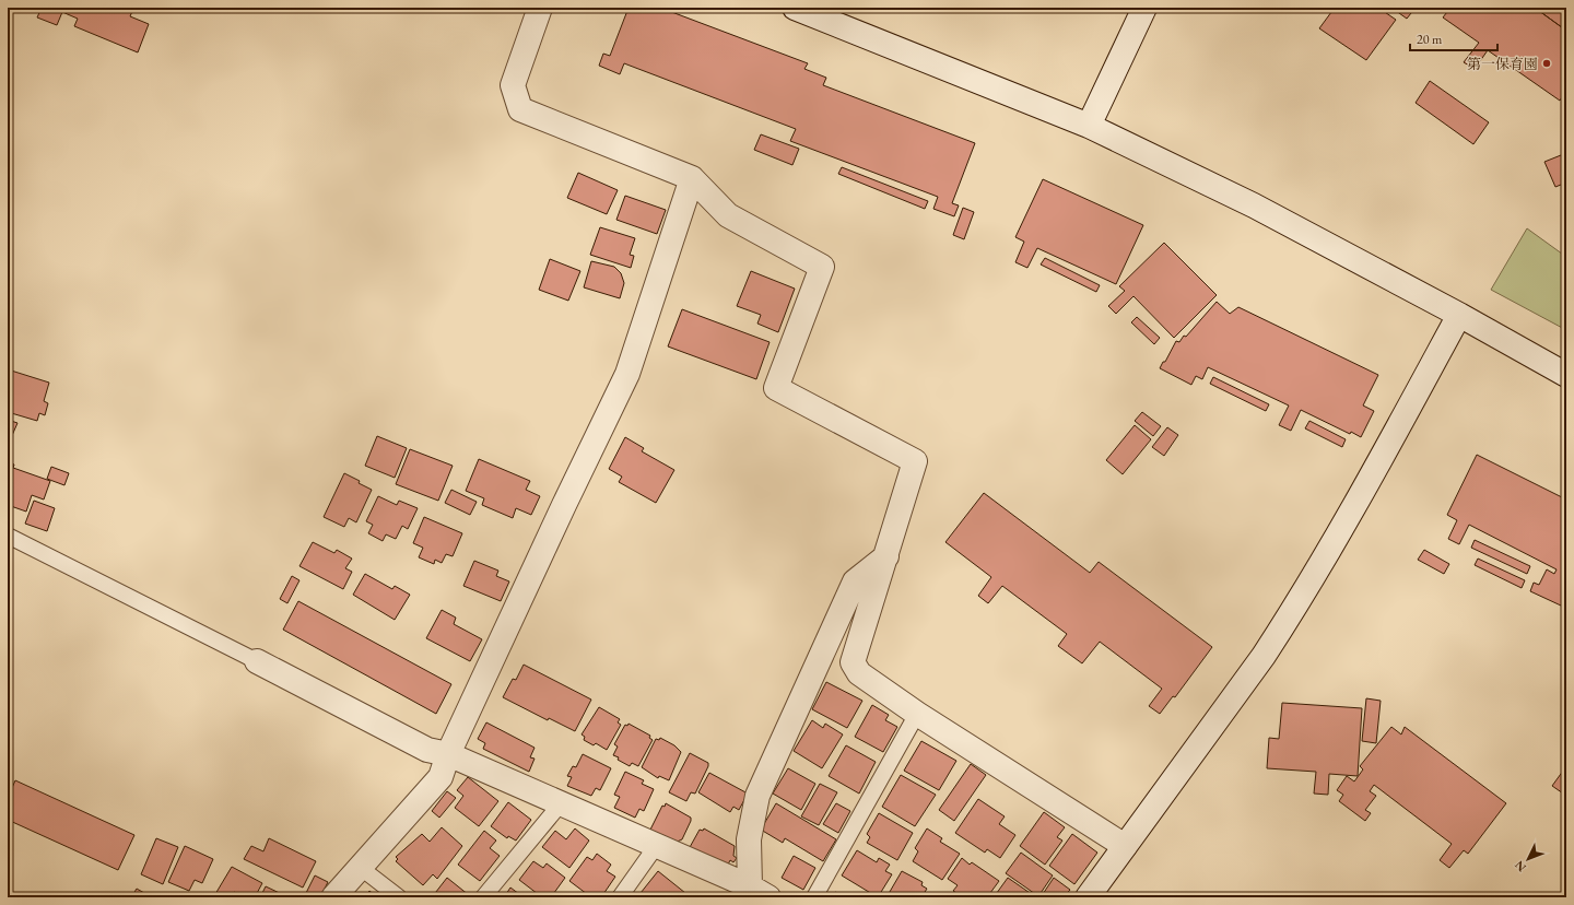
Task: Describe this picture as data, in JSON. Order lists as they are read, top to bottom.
{
  "places": ["第一保育園"],
  "scale_bar": "20 m",
  "north": "bottom left"
}
